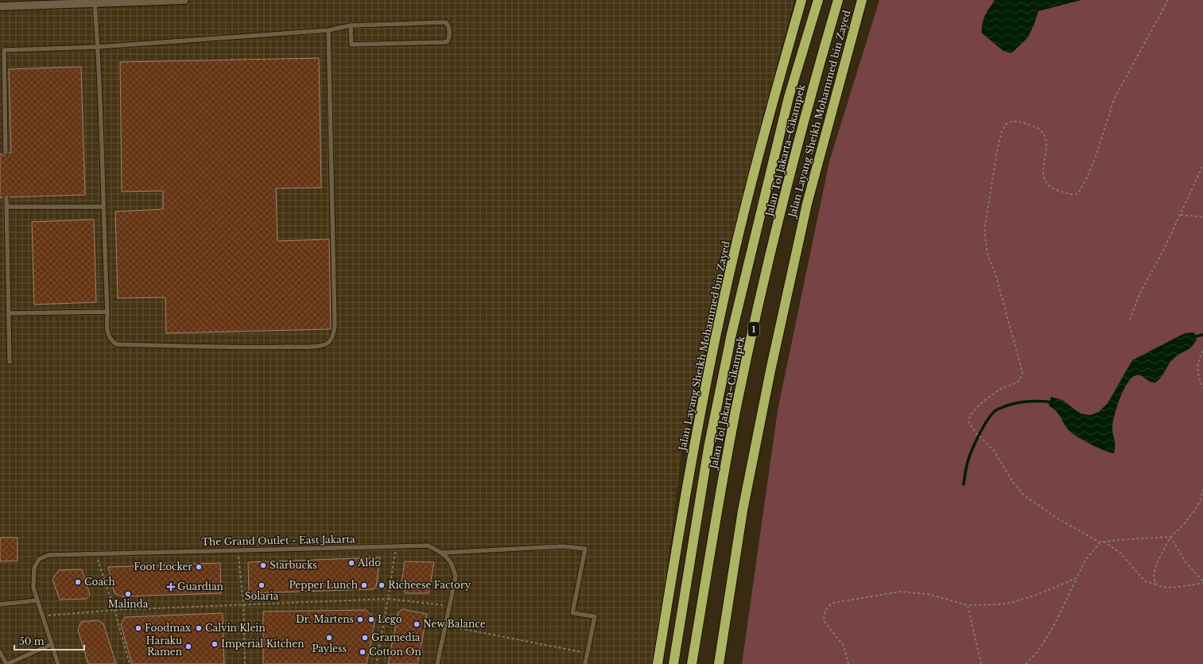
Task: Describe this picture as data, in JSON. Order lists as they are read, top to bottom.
{
  "streets": {
    "highway": ["Jalan Layang Sheikh Mohammed bin Zayed", "Jalan Tol Jakarta–Cikampek", "1"],
    "lane": ["The Grand Outlet - East Jakarta"]
  },
  "places": {
    "other": [
      "Aldo",
      "Starbucks",
      "Foot Locker",
      "Coach",
      "Solaria",
      "Pepper Lunch",
      "Richeese Factory",
      "Malinda",
      "Dr. Martens",
      "Lego",
      "New Balance",
      "Foodmax",
      "Calvin Klein",
      "Payless",
      "Gramedia",
      "Imperial Kitchen",
      "Haraku Ramen",
      "Cotton On"
    ],
    "health": ["Guardian"]
  },
  "scale_bar": "50 m"
}
